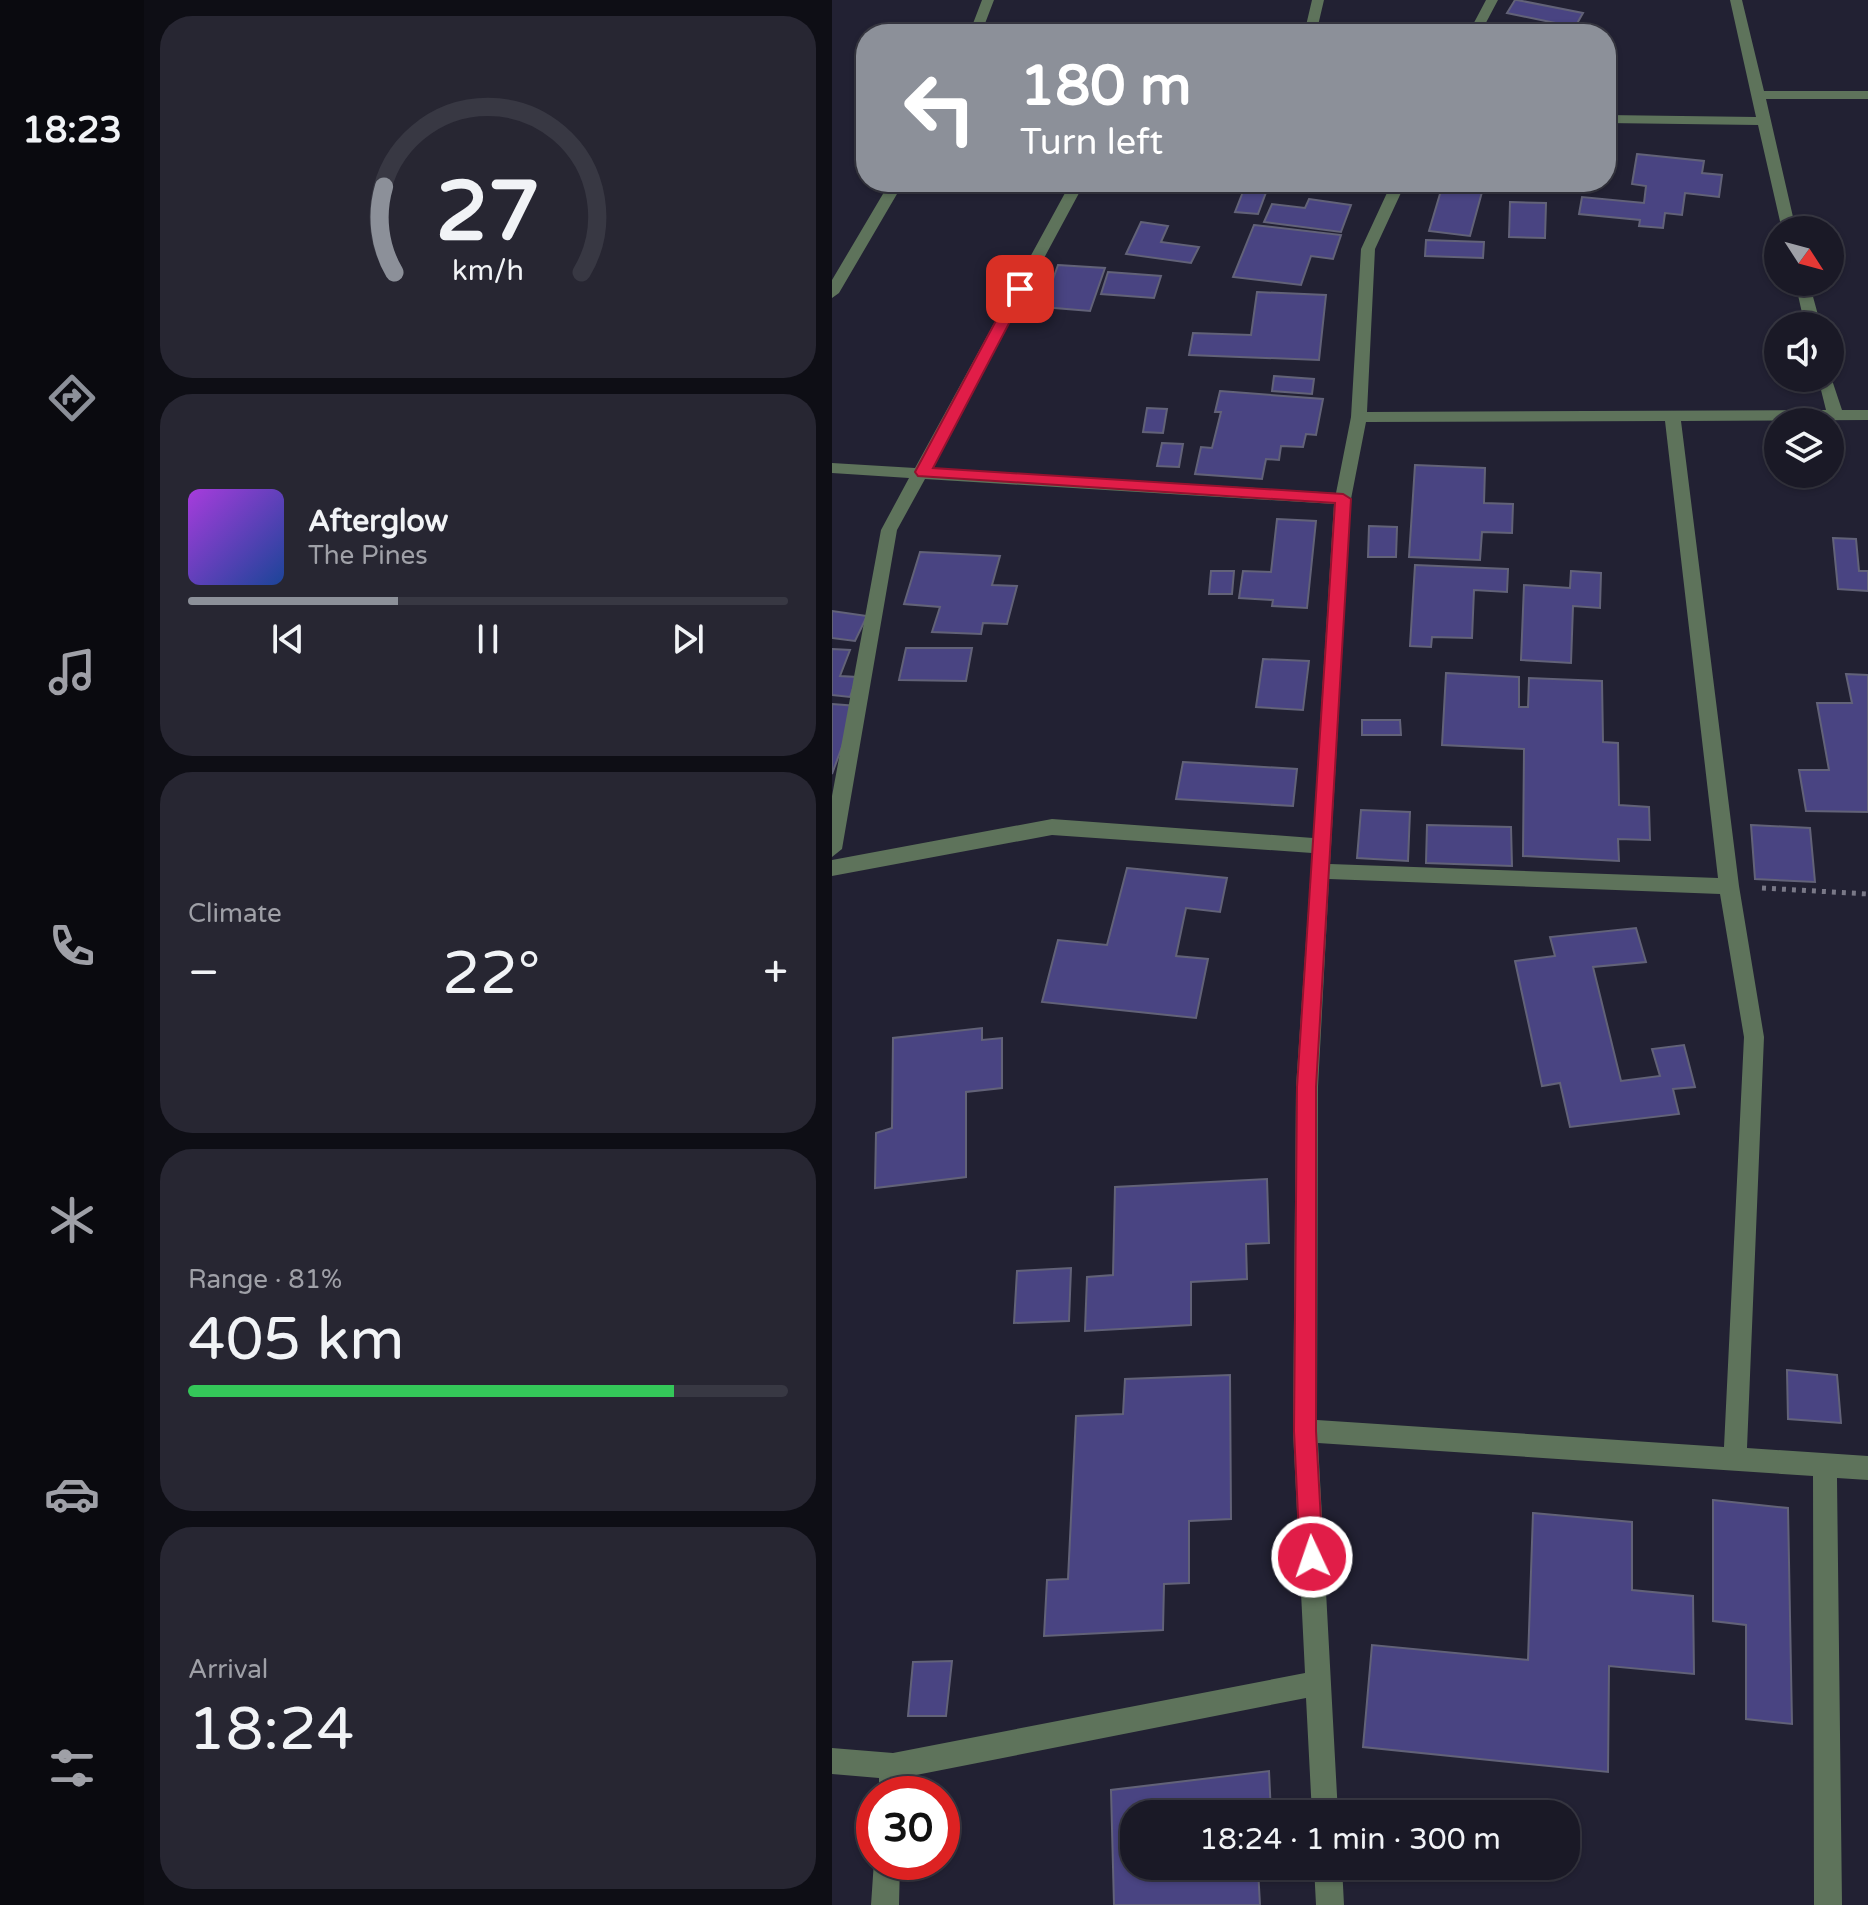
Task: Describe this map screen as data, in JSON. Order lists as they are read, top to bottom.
{
  "north": "bottom right",
  "page": {
    "tabs": "18:23",
    "turn": ["180 m", "Turn left"],
    "song": ["Afterglow", "The Pines"],
    "tile": [
      "Climate",
      ["Range · 81%", "405 km"],
      ["Arrival", "18:24"]
    ],
    "heat": ["−", "22°", "+"],
    "limit": "30",
    "trip": "18:24 · 1 min · 300 m",
    "gauge": ["27", "km/h"]
  }
}
